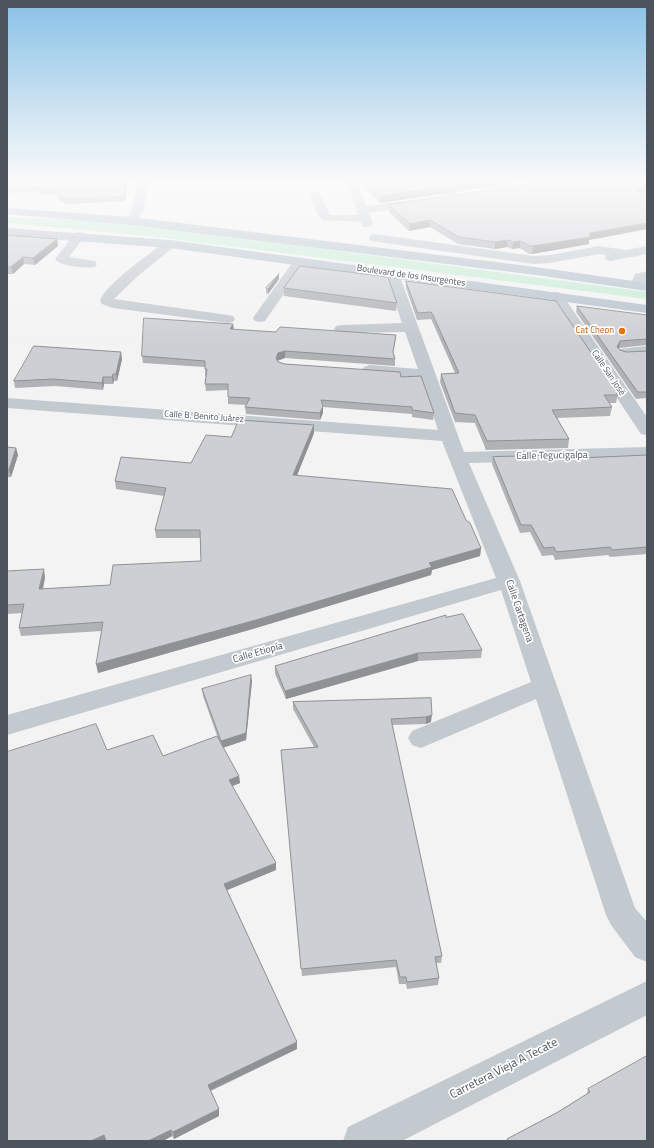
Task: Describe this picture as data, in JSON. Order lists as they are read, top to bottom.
{
  "streets": {
    "main road": ["Boulevard de los Insurgentes"],
    "street": [
      "Calle San José",
      "Calle B. Benito Juárez",
      "Calle Tegucigalpa",
      "Calle Cartagena",
      "Calle Etiopía",
      "Carretera Vieja A Tecate"
    ]
  },
  "crossings": [
    ["Boulevard de los Insurgentes", "Calle San José"],
    ["Boulevard de los Insurgentes", "Calle Cartagena"],
    ["Calle B. Benito Juárez", "Calle Cartagena"],
    ["Calle Tegucigalpa", "Calle Cartagena"],
    ["Calle Cartagena", "Calle Etiopía"]
  ],
  "places": ["Cat Cheon"]
}
